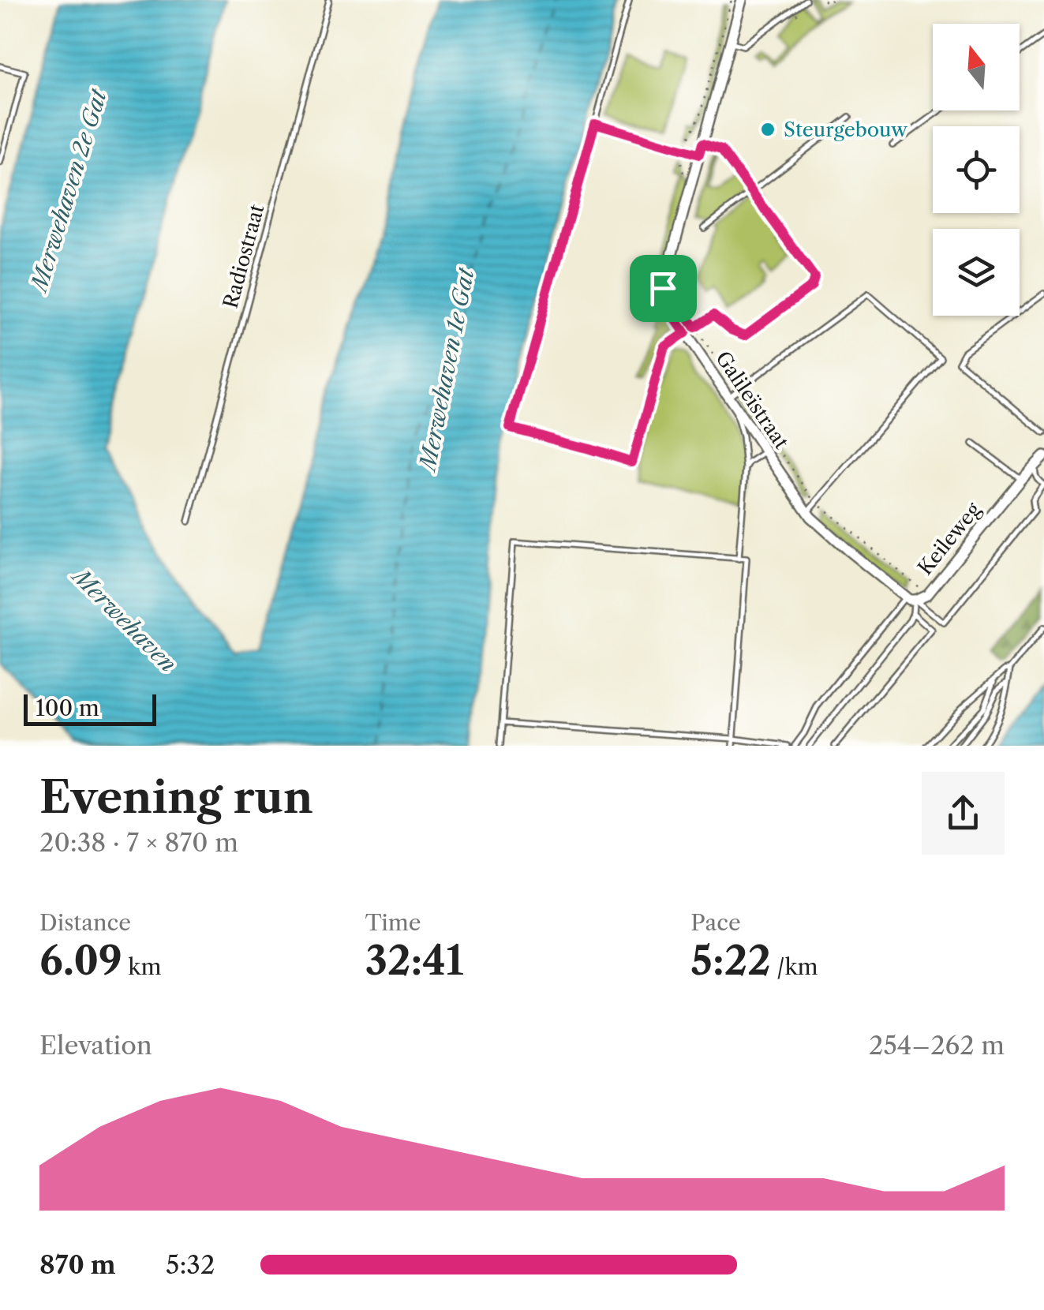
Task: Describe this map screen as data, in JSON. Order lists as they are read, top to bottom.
{
  "streets": {
    "street": ["Galileïstraat", "Keileweg"],
    "lane": ["Radiostraat"]
  },
  "crossings": [
    ["Galileïstraat", "Keileweg"]
  ],
  "water": ["Merwehaven 2e Gat", "Merwehaven 1e Gat", "Merwehaven"],
  "places": ["Steurgebouw"],
  "scale_bar": "100 m",
  "north": "top",
  "page": {
    "scale": "100 m",
    "heading": ["Evening run", "20:38 · 7 × 870 m"],
    "stats": [
      ["Distance", "6.09 km"],
      ["Time", "32:41"],
      ["Pace", "5:22 /km"]
    ],
    "chart": ["Elevation", "254–262 m"],
    "list": [
      {
        "name": "870 m",
        "note": "5:32"
      }
    ]
  }
}
